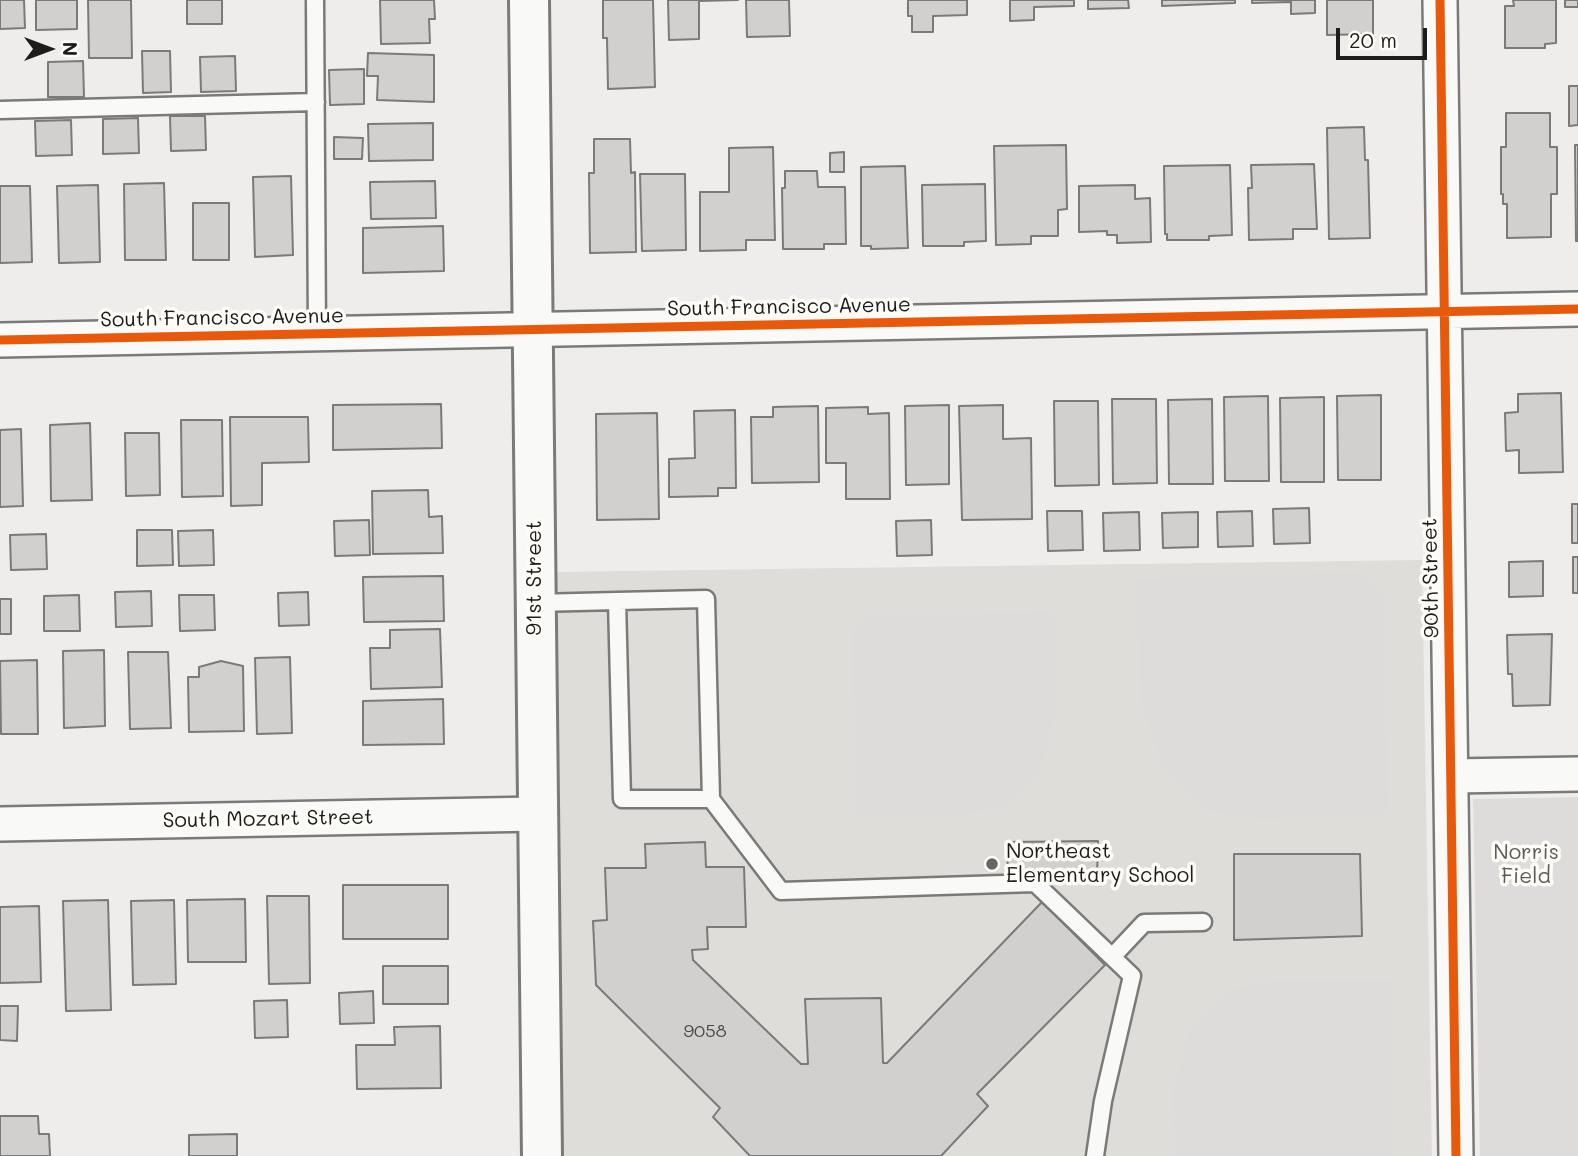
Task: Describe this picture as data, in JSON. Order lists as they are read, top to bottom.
{
  "streets": {
    "street": [
      "South Francisco Avenue",
      "91st Street",
      "90th Street",
      "South Mozart Street"
    ]
  },
  "crossings": [
    ["South Francisco Avenue", "91st Street"],
    ["South Francisco Avenue", "90th Street"],
    ["91st Street", "South Mozart Street"]
  ],
  "parks": ["Norris Field"],
  "places": ["Northeast Elementary School"],
  "house_numbers": ["9058"],
  "scale_bar": "20 m",
  "north": "right"
}
